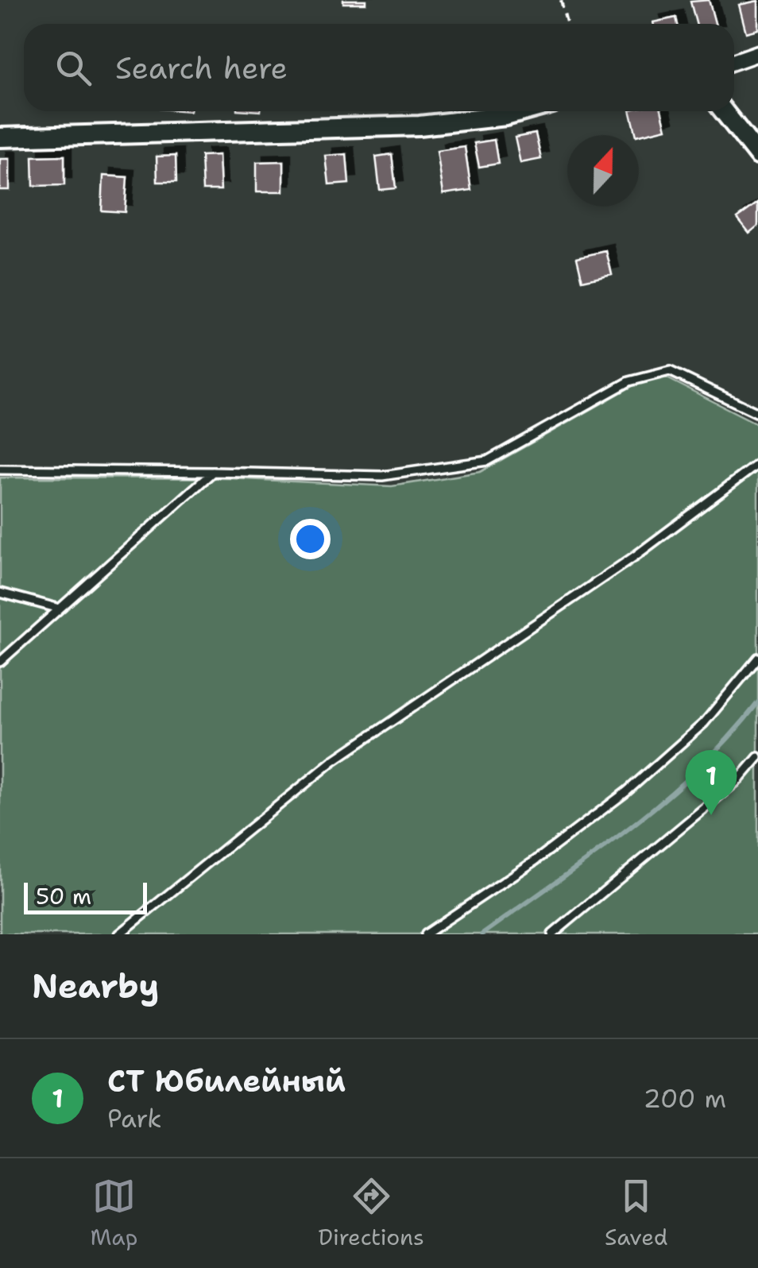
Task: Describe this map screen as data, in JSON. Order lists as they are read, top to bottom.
{
  "scale_bar": "50 m",
  "north": "top",
  "page": {
    "search": "Search here",
    "pins": "1",
    "scale": "50 m",
    "heading": "Nearby",
    "list": [
      {
        "mark": "1",
        "name": "СТ Юбилейный",
        "note": "Park",
        "value": "200 m"
      }
    ],
    "nav": ["Map", "Directions", "Saved"]
  }
}
